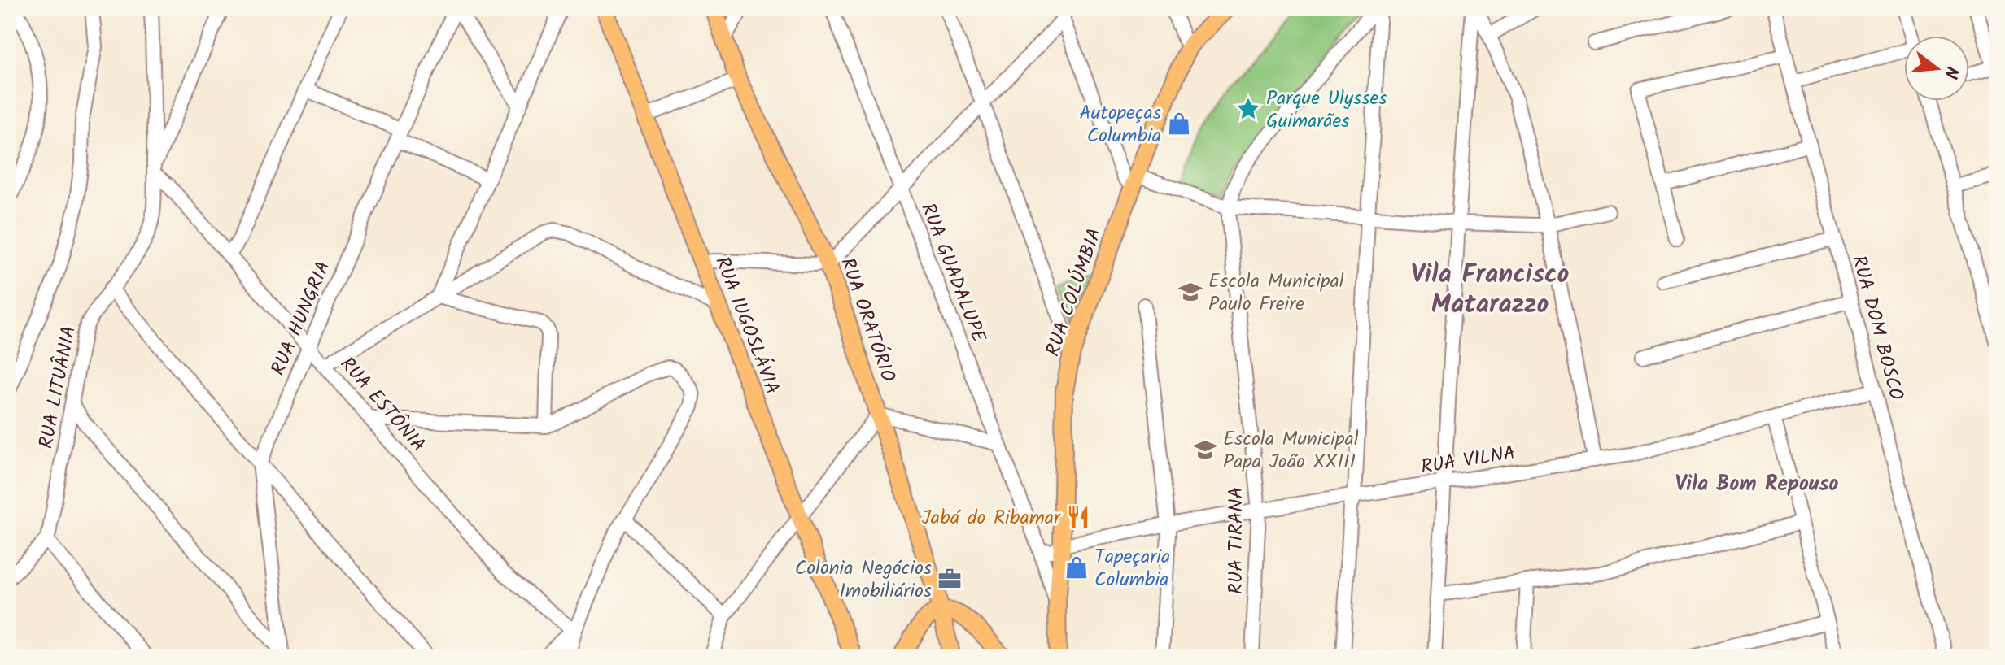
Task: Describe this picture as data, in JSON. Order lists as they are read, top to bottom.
{
  "streets": {
    "main road": ["RUA COLÚMBIA", "RUA ORATÓRIO", "RUA IUGOSLÁVIA"],
    "street": [
      "RUA GUADALUPE",
      "RUA HUNGRIA",
      "RUA DOM BOSCO",
      "RUA LITUÂNIA",
      "RUA ESTÔNIA",
      "RUA VILNA",
      "RUA TIRANA"
    ]
  },
  "crossings": [
    ["RUA GUADALUPE", "RUA COLÚMBIA"],
    ["RUA COLÚMBIA", "RUA VILNA"],
    ["RUA HUNGRIA", "RUA ESTÔNIA"],
    ["RUA DOM BOSCO", "RUA VILNA"],
    ["RUA LITUÂNIA", "RUA ESTÔNIA"],
    ["RUA VILNA", "RUA TIRANA"]
  ],
  "districts": ["Vila Francisco Matarazzo", "Vila Bom Repouso"],
  "places": {
    "place": ["Parque Ulysses Guimarães"],
    "shop": ["Autopeças Columbia", "Tapeçaria Columbia"],
    "school or university": ["Escola Municipal Paulo Freire", "Escola Municipal Papa João XXIII"],
    "restaurant": ["Jabá do Ribamar"],
    "office": ["Colonia Negócios Imobiliários"]
  },
  "north": "right"
}
